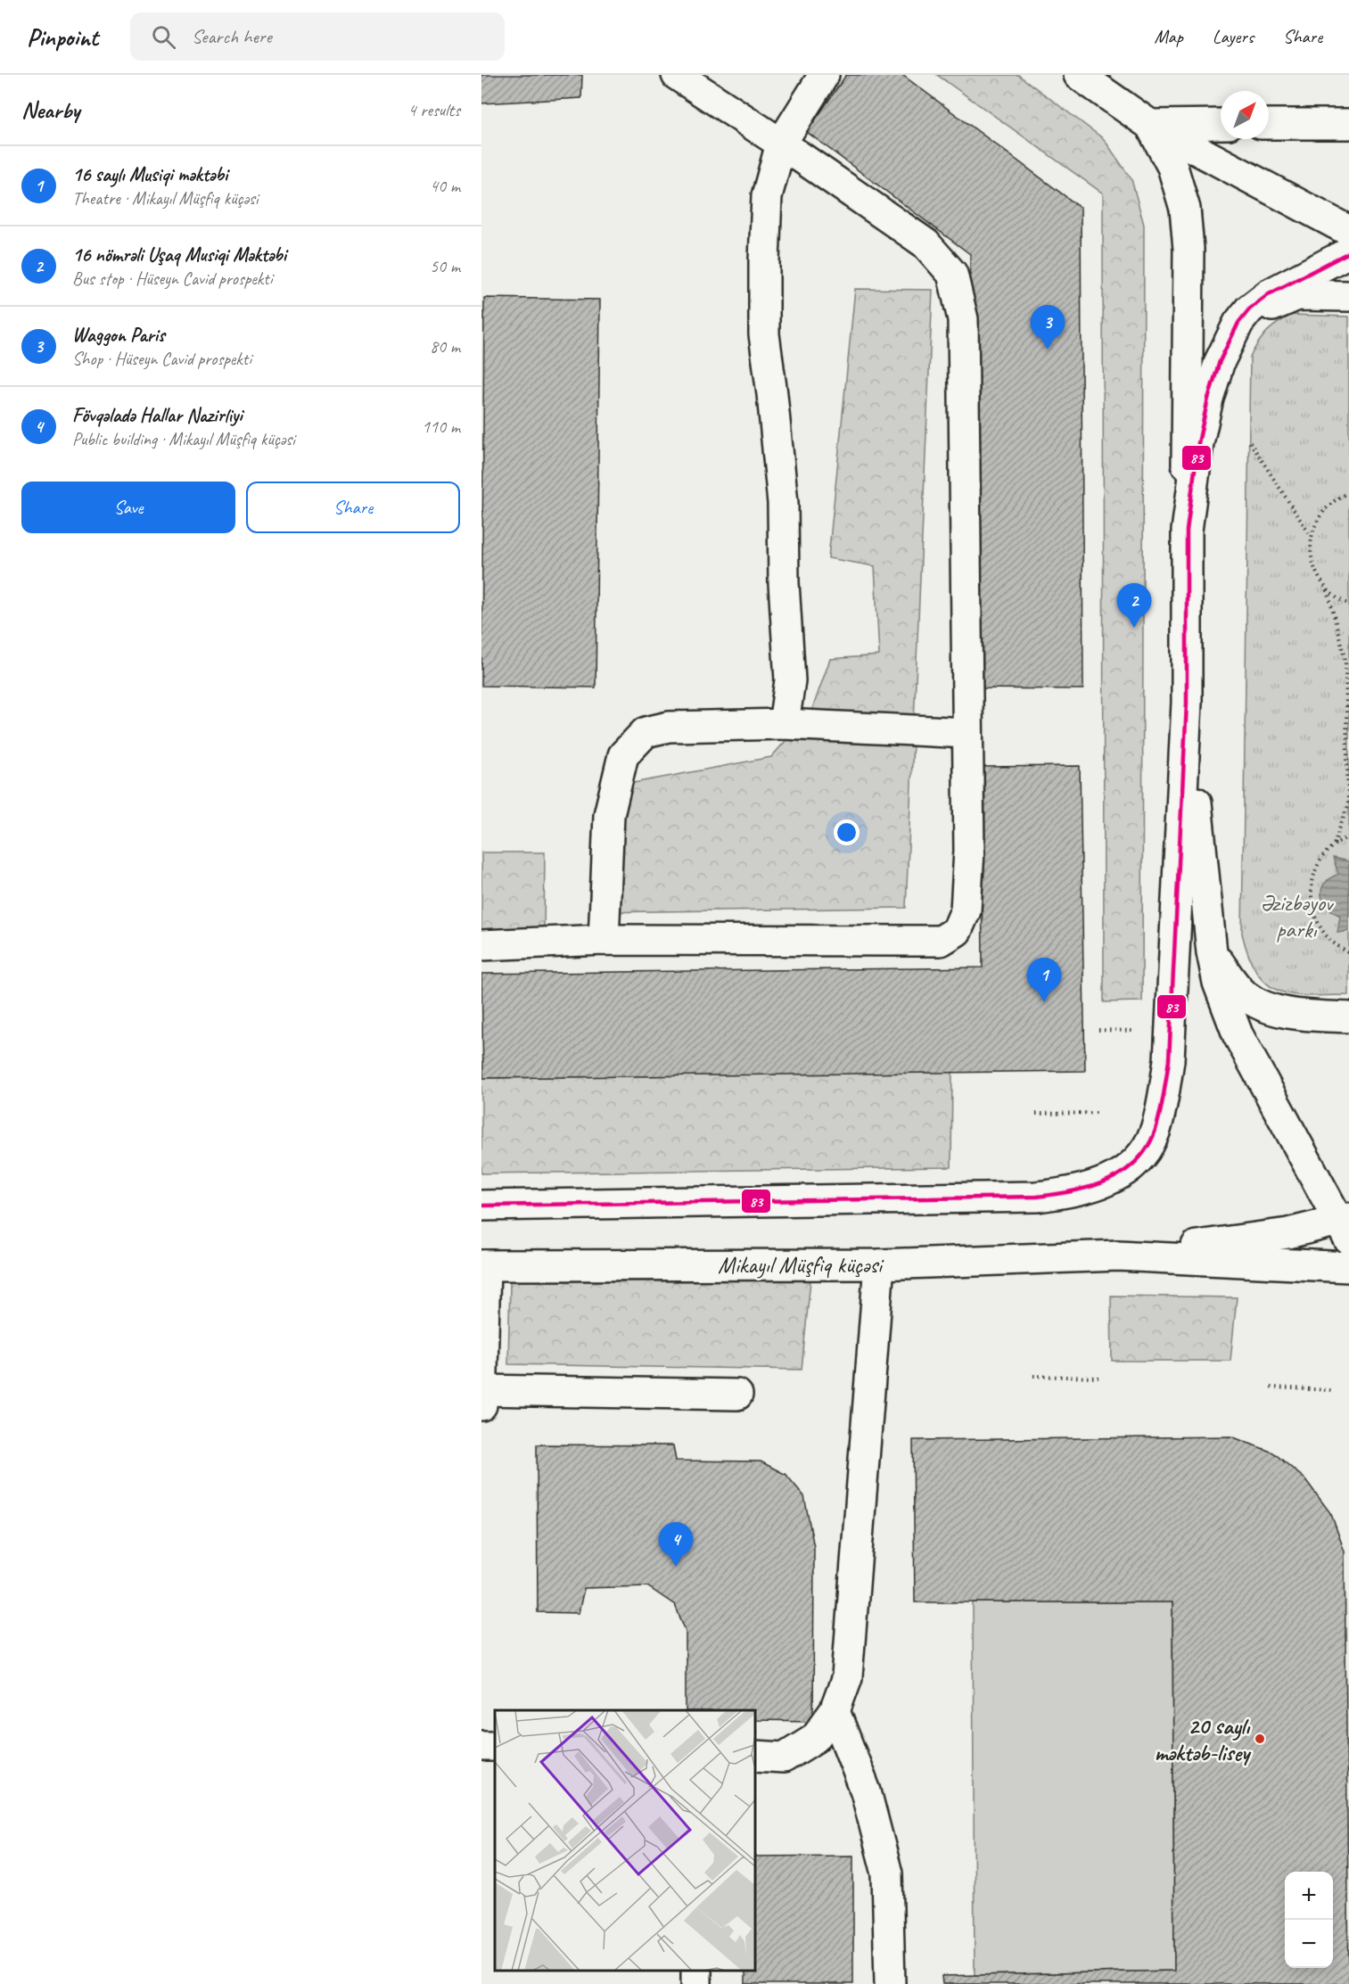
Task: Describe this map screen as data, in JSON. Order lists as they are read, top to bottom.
{
  "streets": {
    "main road": ["Mikayıl Müşfiq küçəsi"]
  },
  "parks": ["Əzizbəyov parkı"],
  "places": ["20 saylı məktəb-lisey"],
  "lines": ["transit line 83"],
  "north": "top right",
  "page": {
    "header": "Pinpoint",
    "search": "Search here",
    "nav": ["Map", "Layers", "Share"],
    "heading": ["Nearby", "4 results"],
    "list": [
      {
        "mark": "1",
        "name": "16 saylı Musiqi məktəbi",
        "note": "Theatre · Mikayıl Müşfiq küçəsi",
        "value": "40 m"
      },
      {
        "mark": "2",
        "name": "16 nömrəli Uşaq Musiqi Məktəbi",
        "note": "Bus stop · Hüseyn Cavid prospekti",
        "value": "50 m"
      },
      {
        "mark": "3",
        "name": "Waggon Paris",
        "note": "Shop · Hüseyn Cavid prospekti",
        "value": "80 m"
      },
      {
        "mark": "4",
        "name": "Fövqəladə Hallar Nazirliyi",
        "note": "Public building · Mikayıl Müşfiq küçəsi",
        "value": "110 m"
      }
    ],
    "pins": [
      "3",
      "2",
      "1",
      "4"
    ],
    "buttons": ["Save", "Share"],
    "map_buttons": ["+", "−"]
  }
}
